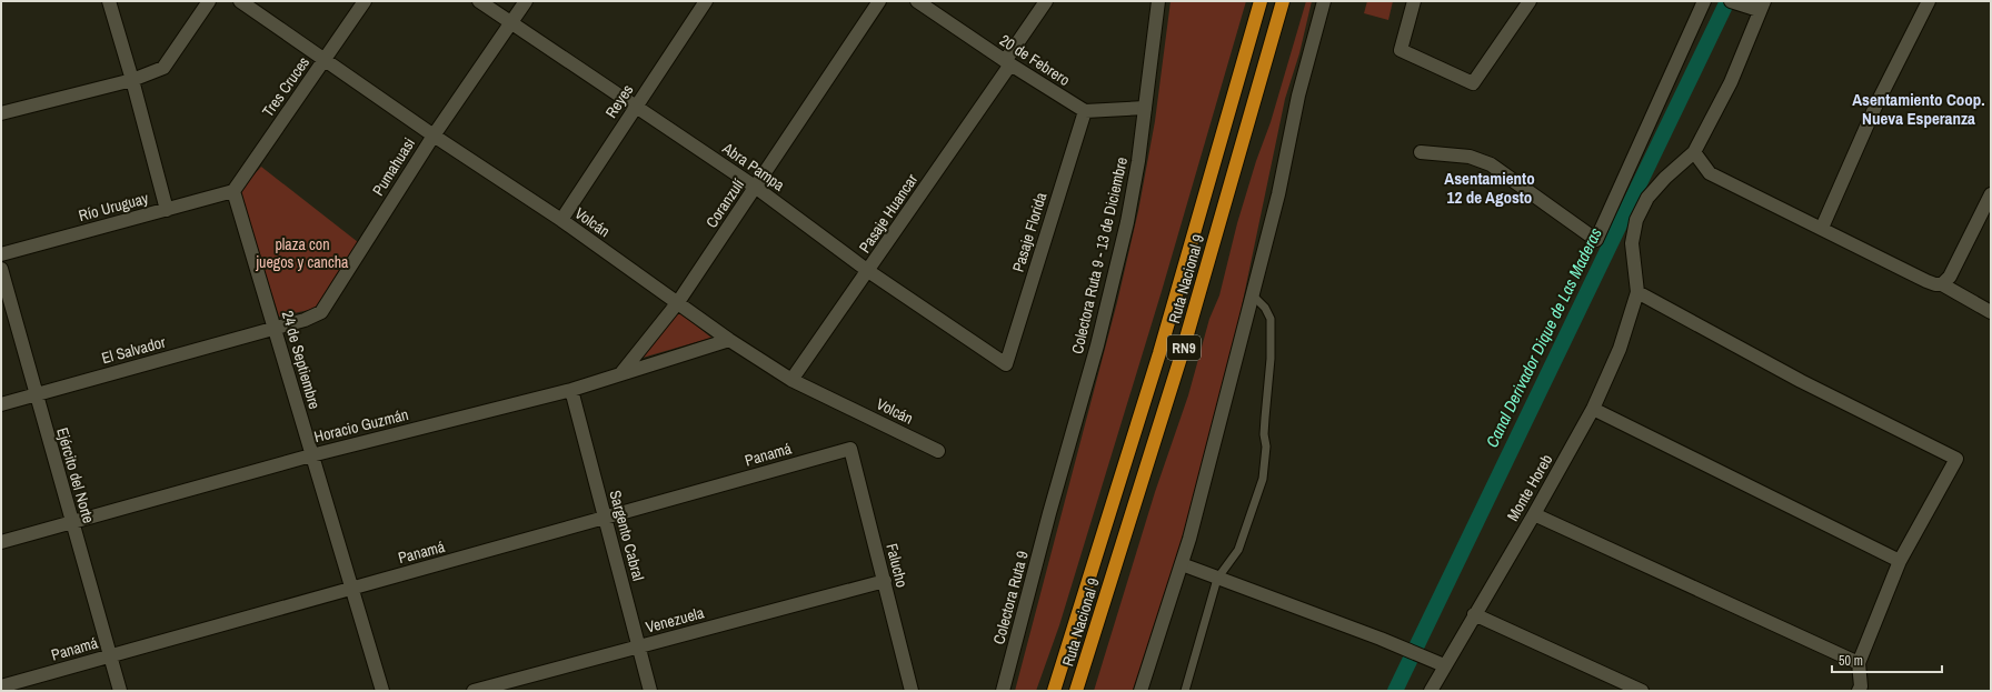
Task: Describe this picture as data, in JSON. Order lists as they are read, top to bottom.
{
  "streets": {
    "highway": ["Ruta Nacional 9", "RN9"],
    "street": [
      "20 de Febrero",
      "Tres Cruces",
      "Reyes",
      "Pumahuasi",
      "Abra Pampa",
      "Coranzulí",
      "Río Uruguay",
      "Pasaje Huancar",
      "Volcán",
      "Pasaje Florida",
      "Colectora Ruta 9 - 13 de Diciembre",
      "El Salvador",
      "24 de Septiembre",
      "Horacio Guzmán",
      "Panamá",
      "Ejército del Norte",
      "Monte Horeb",
      "Sargento Cabral",
      "Falucho",
      "Colectora Ruta 9",
      "Venezuela"
    ]
  },
  "crossings": [
    ["20 de Febrero", "Pasaje Huancar"],
    ["20 de Febrero", "Pasaje Florida"],
    ["Tres Cruces", "Río Uruguay"],
    ["Tres Cruces", "Volcán"],
    ["Tres Cruces", "24 de Septiembre"],
    ["Reyes", "Abra Pampa"],
    ["Reyes", "Volcán"],
    ["Pumahuasi", "Abra Pampa"],
    ["Pumahuasi", "Volcán"],
    ["Pumahuasi", "El Salvador"],
    ["Pumahuasi", "24 de Septiembre"],
    ["Abra Pampa", "Coranzulí"],
    ["Abra Pampa", "Pasaje Huancar"],
    ["Abra Pampa", "Pasaje Florida"],
    ["Coranzulí", "Volcán"],
    ["Coranzulí", "Horacio Guzmán"],
    ["Río Uruguay", "24 de Septiembre"],
    ["Pasaje Huancar", "Volcán"],
    ["Volcán", "Horacio Guzmán"],
    ["Colectora Ruta 9 - 13 de Diciembre", "Colectora Ruta 9"],
    ["El Salvador", "24 de Septiembre"],
    ["El Salvador", "Ejército del Norte"],
    ["24 de Septiembre", "Horacio Guzmán"],
    ["24 de Septiembre", "Panamá"],
    ["Horacio Guzmán", "Ejército del Norte"],
    ["Horacio Guzmán", "Sargento Cabral"],
    ["Panamá", "Ejército del Norte"],
    ["Panamá", "Sargento Cabral"],
    ["Panamá", "Falucho"],
    ["Sargento Cabral", "Venezuela"],
    ["Falucho", "Venezuela"]
  ],
  "districts": ["Asentamiento Coop. Nueva Esperanza", "Asentamiento 12 de Agosto"],
  "water": ["Canal Derivador Dique de Las Maderas"],
  "parks": ["plaza con juegos y cancha"],
  "scale_bar": "50 m"
}
